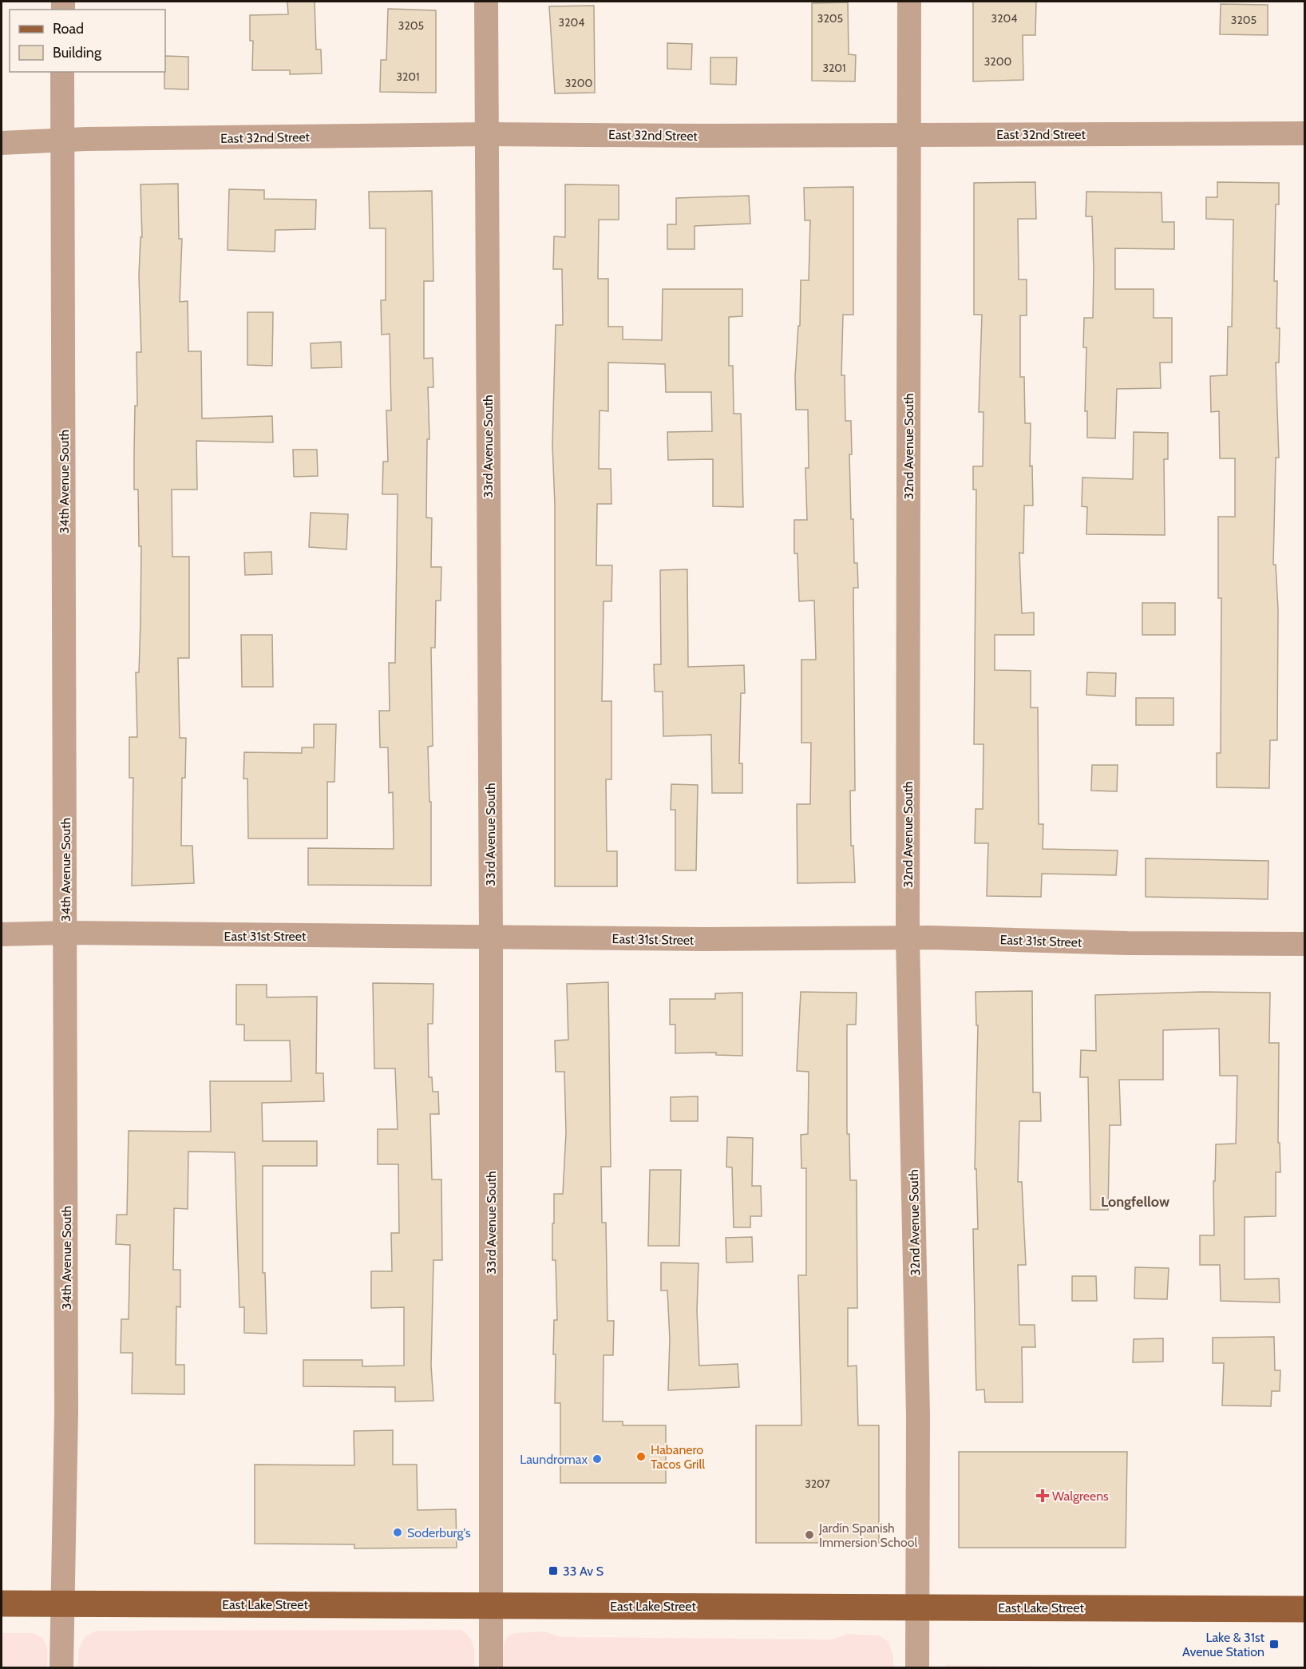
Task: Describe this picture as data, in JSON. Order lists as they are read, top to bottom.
{
  "streets": {
    "main road": ["East Lake Street"],
    "street": [
      "East 32nd Street",
      "33rd Avenue South",
      "32nd Avenue South",
      "34th Avenue South",
      "East 31st Street"
    ]
  },
  "crossings": [
    ["East 32nd Street", "33rd Avenue South"],
    ["East 32nd Street", "32nd Avenue South"],
    ["East 32nd Street", "34th Avenue South"],
    ["33rd Avenue South", "East 31st Street"],
    ["33rd Avenue South", "East Lake Street"],
    ["32nd Avenue South", "East 31st Street"],
    ["32nd Avenue South", "East Lake Street"],
    ["34th Avenue South", "East 31st Street"],
    ["34th Avenue South", "East Lake Street"]
  ],
  "districts": ["Longfellow"],
  "places": {
    "other": [
      "Habanero Tacos Grill",
      "Laundromax",
      "Soderburg's",
      "Jardín Spanish Immersion School"
    ],
    "health": ["Walgreens"],
    "transit": ["33 Av S", "Lake & 31st Avenue Station"]
  },
  "house_numbers": [
    "3205",
    "3204",
    "3205",
    "3204",
    "3205",
    "3200",
    "3201",
    "3201",
    "3200",
    "3207"
  ],
  "legend": ["Road", "Building"]
}
